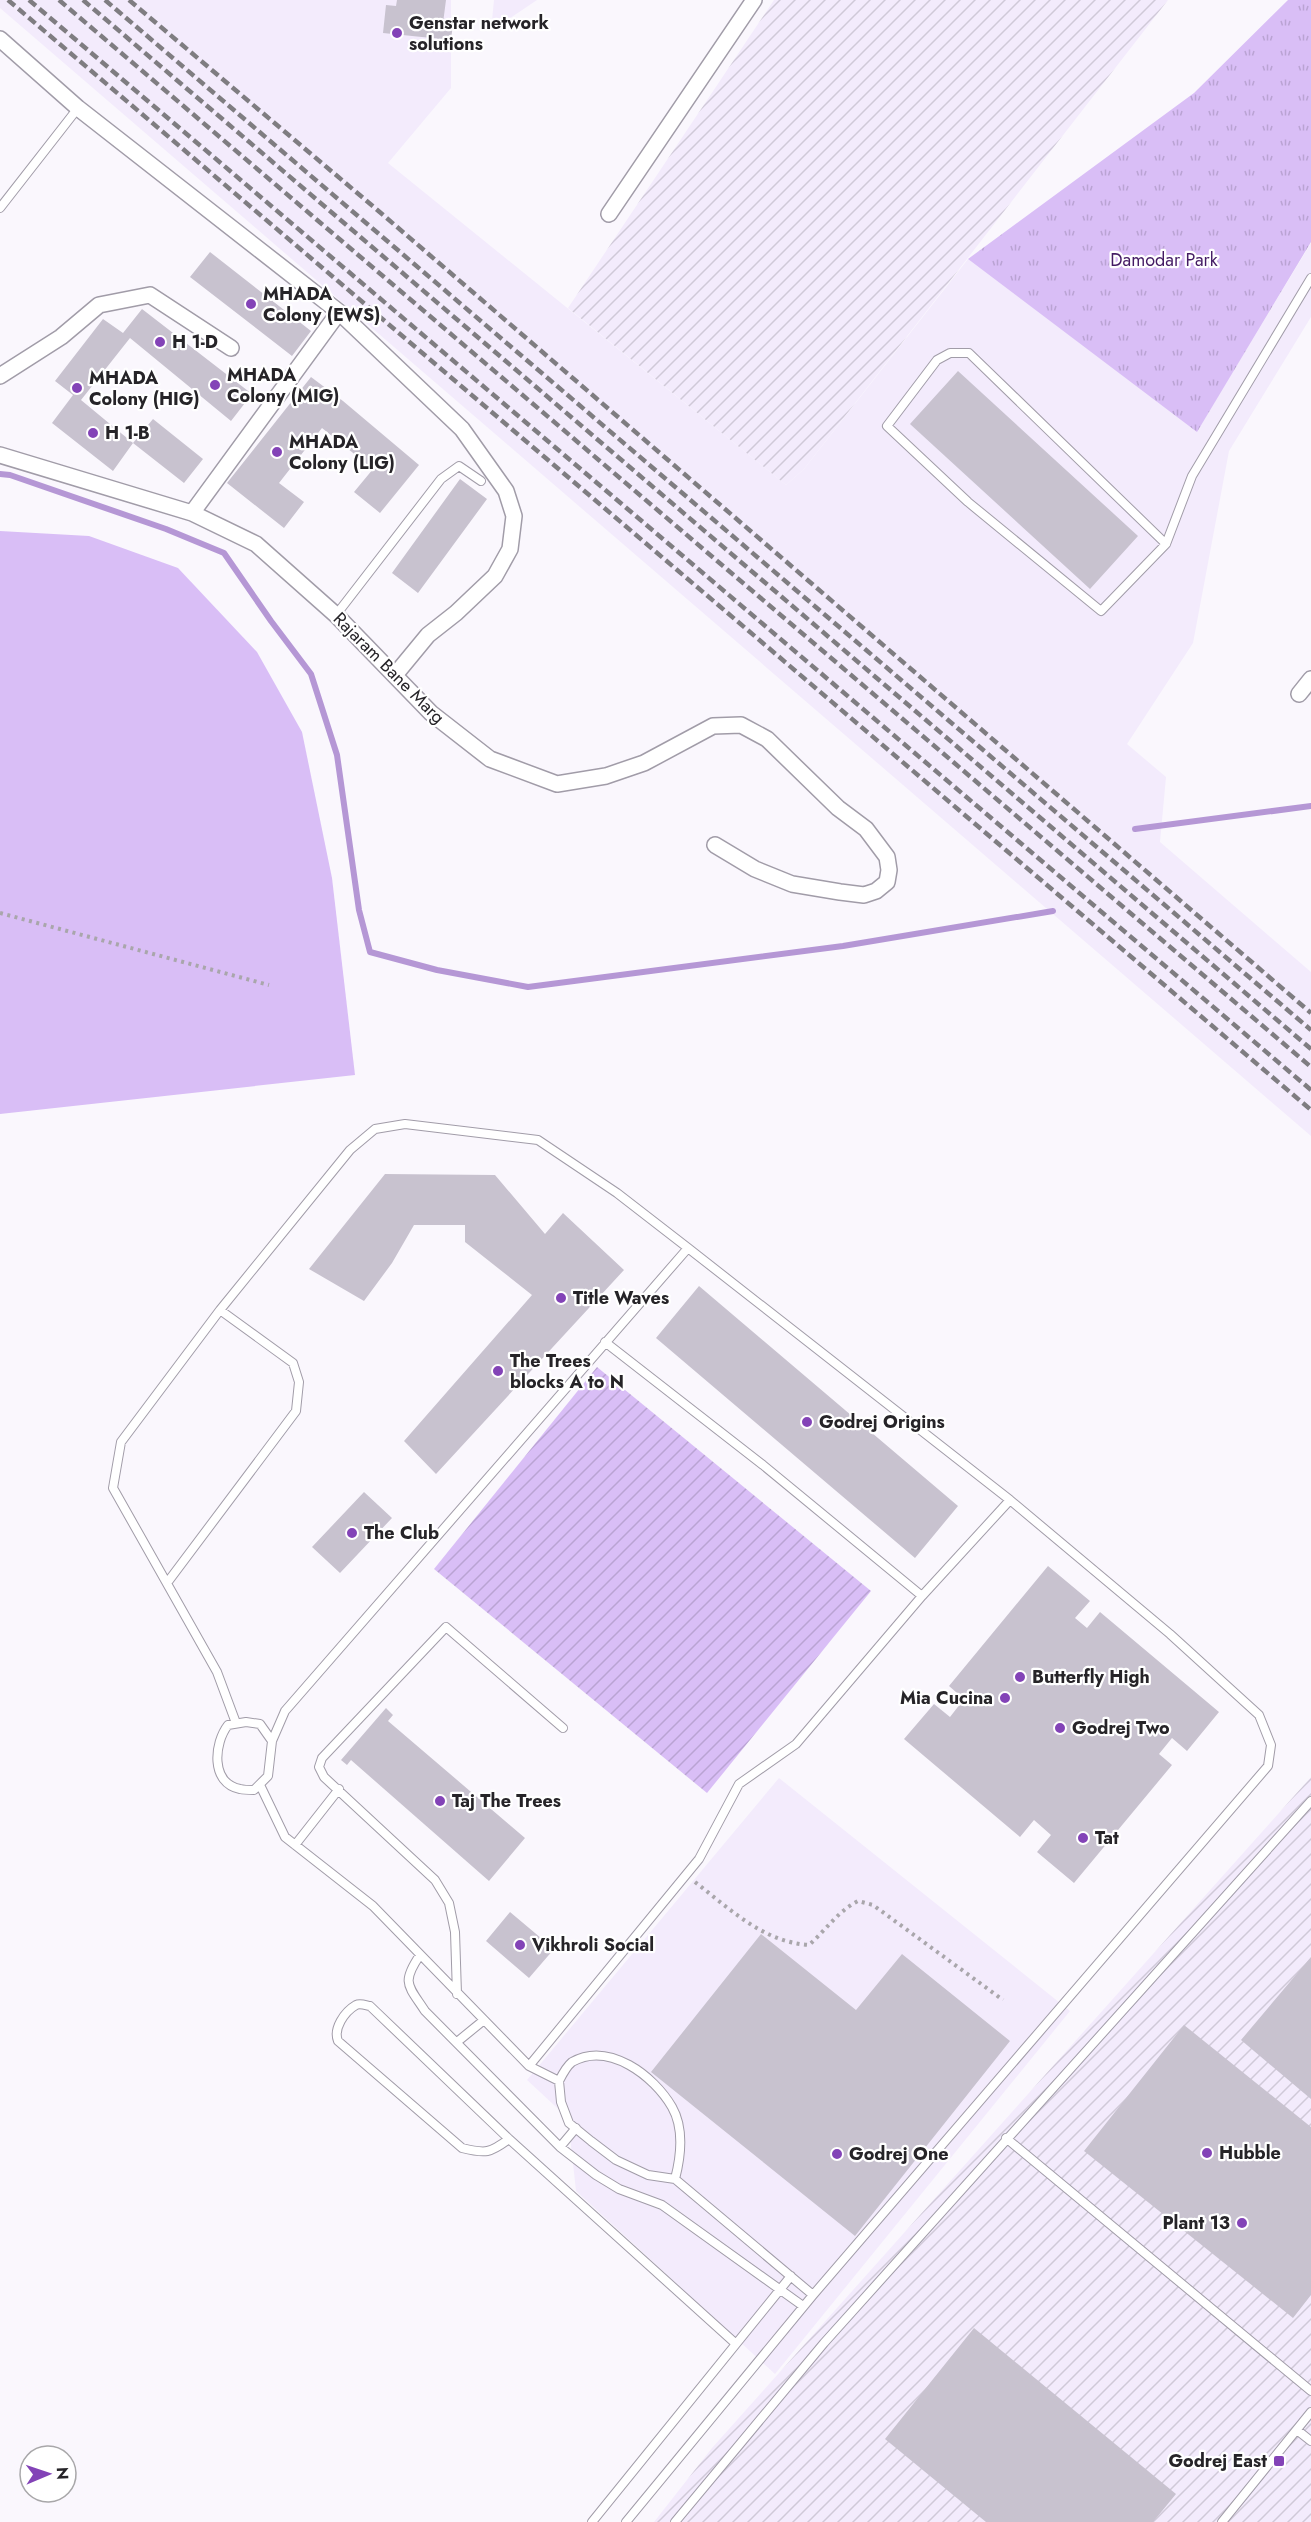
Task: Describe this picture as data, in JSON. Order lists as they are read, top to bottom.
{
  "streets": {
    "street": ["Rajaram Bane Marg"]
  },
  "parks": ["Damodar Park"],
  "places": {
    "other": [
      "Genstar network solutions",
      "MHADA Colony (EWS)",
      "H 1-D",
      "MHADA Colony (MIG)",
      "MHADA Colony (HIG)",
      "H 1-B",
      "MHADA Colony (LIG)",
      "Title Waves",
      "The Trees blocks A to N",
      "Godrej Origins",
      "The Club",
      "Butterfly High",
      "Mia Cucina",
      "Godrej Two",
      "Taj The Trees",
      "Tat",
      "Vikhroli Social",
      "Hubble",
      "Godrej One",
      "Plant 13"
    ],
    "transit": ["Godrej East"]
  },
  "north": "right"
}
